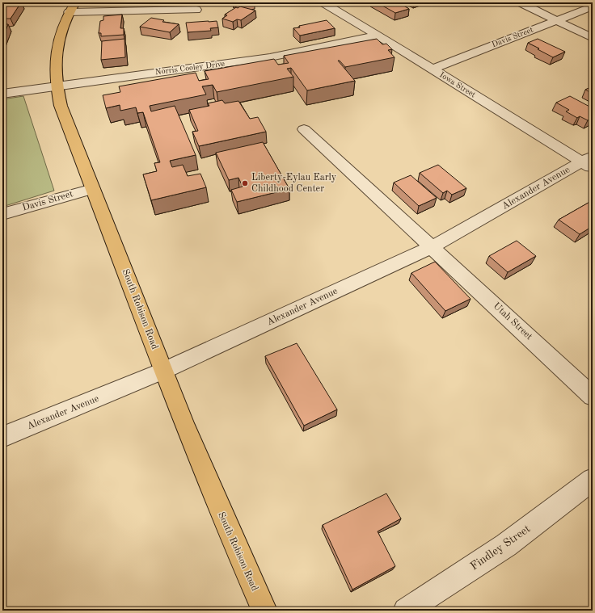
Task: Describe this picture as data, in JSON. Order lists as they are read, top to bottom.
{
  "streets": {
    "main road": ["South Robison Road"],
    "street": [
      "Davis Street",
      "Norris Cooley Drive",
      "Iowa Street",
      "Alexander Avenue",
      "Utah Street",
      "Findley Street"
    ]
  },
  "crossings": [
    ["Davis Street", "Iowa Street"],
    ["Davis Street", "South Robison Road"],
    ["Norris Cooley Drive", "Iowa Street"],
    ["Norris Cooley Drive", "South Robison Road"],
    ["Iowa Street", "Alexander Avenue"],
    ["Alexander Avenue", "South Robison Road"],
    ["Alexander Avenue", "Utah Street"]
  ],
  "places": ["Liberty-Eylau Early Childhood Center"]
}
